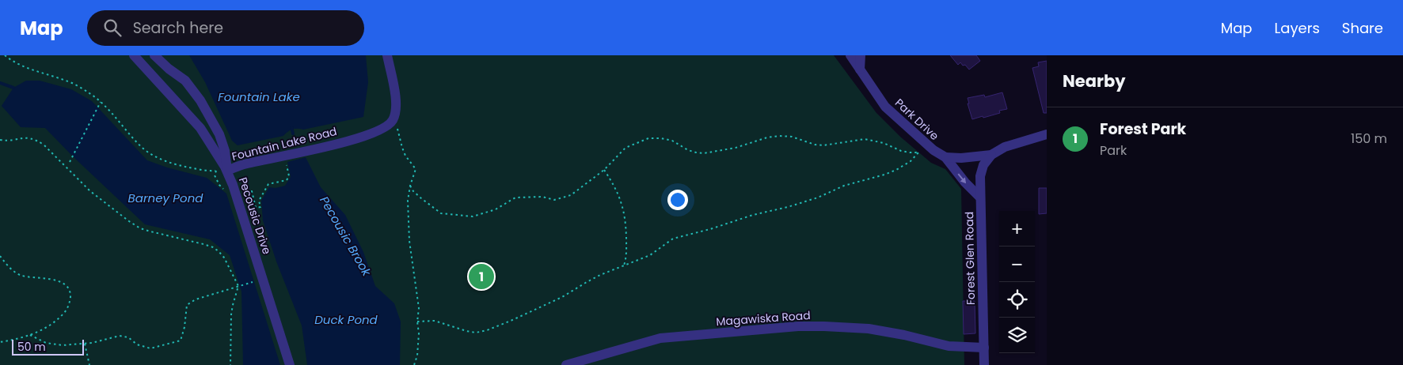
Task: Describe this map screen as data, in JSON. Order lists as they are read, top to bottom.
{
  "streets": {
    "street": [
      "Park Drive",
      "Fountain Lake Road",
      "Pecousic Drive",
      "Forest Glen Road",
      "Magawiska Road"
    ]
  },
  "crossings": [
    ["Park Drive", "Forest Glen Road"],
    ["Fountain Lake Road", "Pecousic Drive"],
    ["Forest Glen Road", "Magawiska Road"]
  ],
  "water": [
    "Fountain Lake",
    "Barney Pond",
    "Pecousic Brook",
    "Duck Pond"
  ],
  "scale_bar": "50 m",
  "page": {
    "header": "Map",
    "search": "Search here",
    "nav": ["Map", "Layers", "Share"],
    "heading": "Nearby",
    "list": [
      {
        "mark": "1",
        "name": "Forest Park",
        "note": "Park",
        "value": "150 m"
      }
    ],
    "map_buttons": ["+", "−"],
    "pins": "1",
    "scale": "50 m"
  }
}
